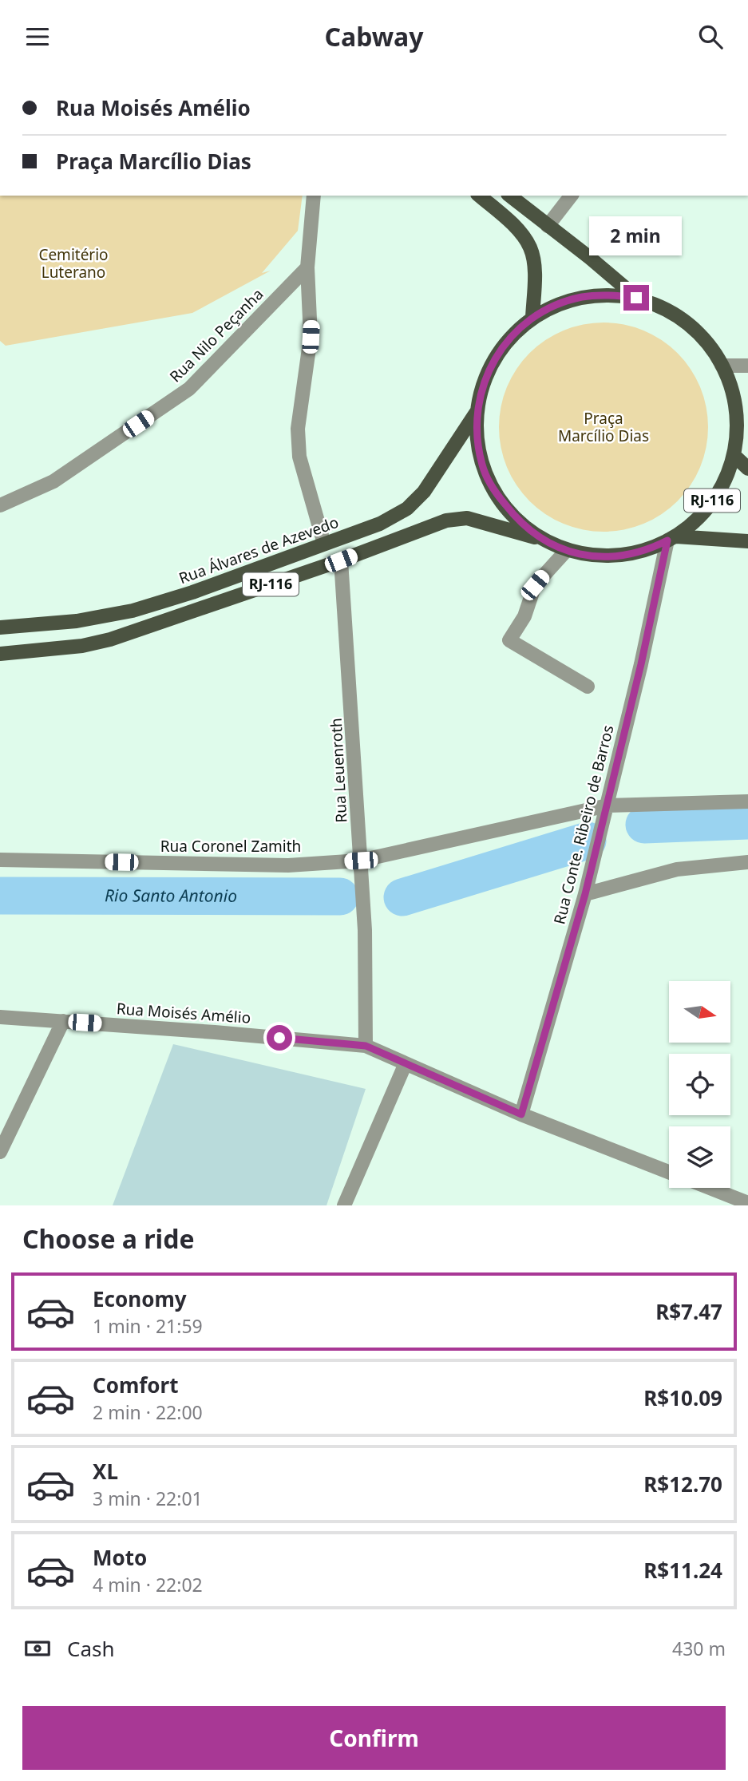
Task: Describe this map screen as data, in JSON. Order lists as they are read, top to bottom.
{
  "streets": {
    "main road": ["RJ-116", "Rua Álvares de Azevedo"],
    "street": [
      "Rua Nilo Peçanha",
      "Rua Leuenroth",
      "Rua Conte. Ribeiro de Barros",
      "Rua Coronel Zamith",
      "Rua Moisés Amélio"
    ]
  },
  "crossings": [
    ["RJ-116", "Rua Álvares de Azevedo"],
    ["RJ-116", "Rua Leuenroth"],
    ["RJ-116", "Rua Conte. Ribeiro de Barros"],
    ["Rua Leuenroth", "Rua Coronel Zamith"],
    ["Rua Leuenroth", "Rua Moisés Amélio"],
    ["Rua Conte. Ribeiro de Barros", "Rua Coronel Zamith"],
    ["Rua Conte. Ribeiro de Barros", "Rua Moisés Amélio"]
  ],
  "water": ["Rio Santo Antonio"],
  "parks": ["Cemitério Luterano", "Praça Marcílio Dias"],
  "north": "right",
  "page": {
    "header": "Cabway",
    "banner": ["Rua Moisés Amélio", "Praça Marcílio Dias"],
    "bubble": "2 min",
    "heading": "Choose a ride",
    "list": [
      {
        "name": "Economy",
        "note": "1 min · 21:59",
        "value": "R$7.47"
      },
      {
        "name": "Comfort",
        "note": "2 min · 22:00",
        "value": "R$10.09"
      },
      {
        "name": "XL",
        "note": "3 min · 22:01",
        "value": "R$12.70"
      },
      {
        "name": "Moto",
        "note": "4 min · 22:02",
        "value": "R$11.24"
      }
    ],
    "pay": ["Cash", "430 m"],
    "buttons": "Confirm"
  }
}
